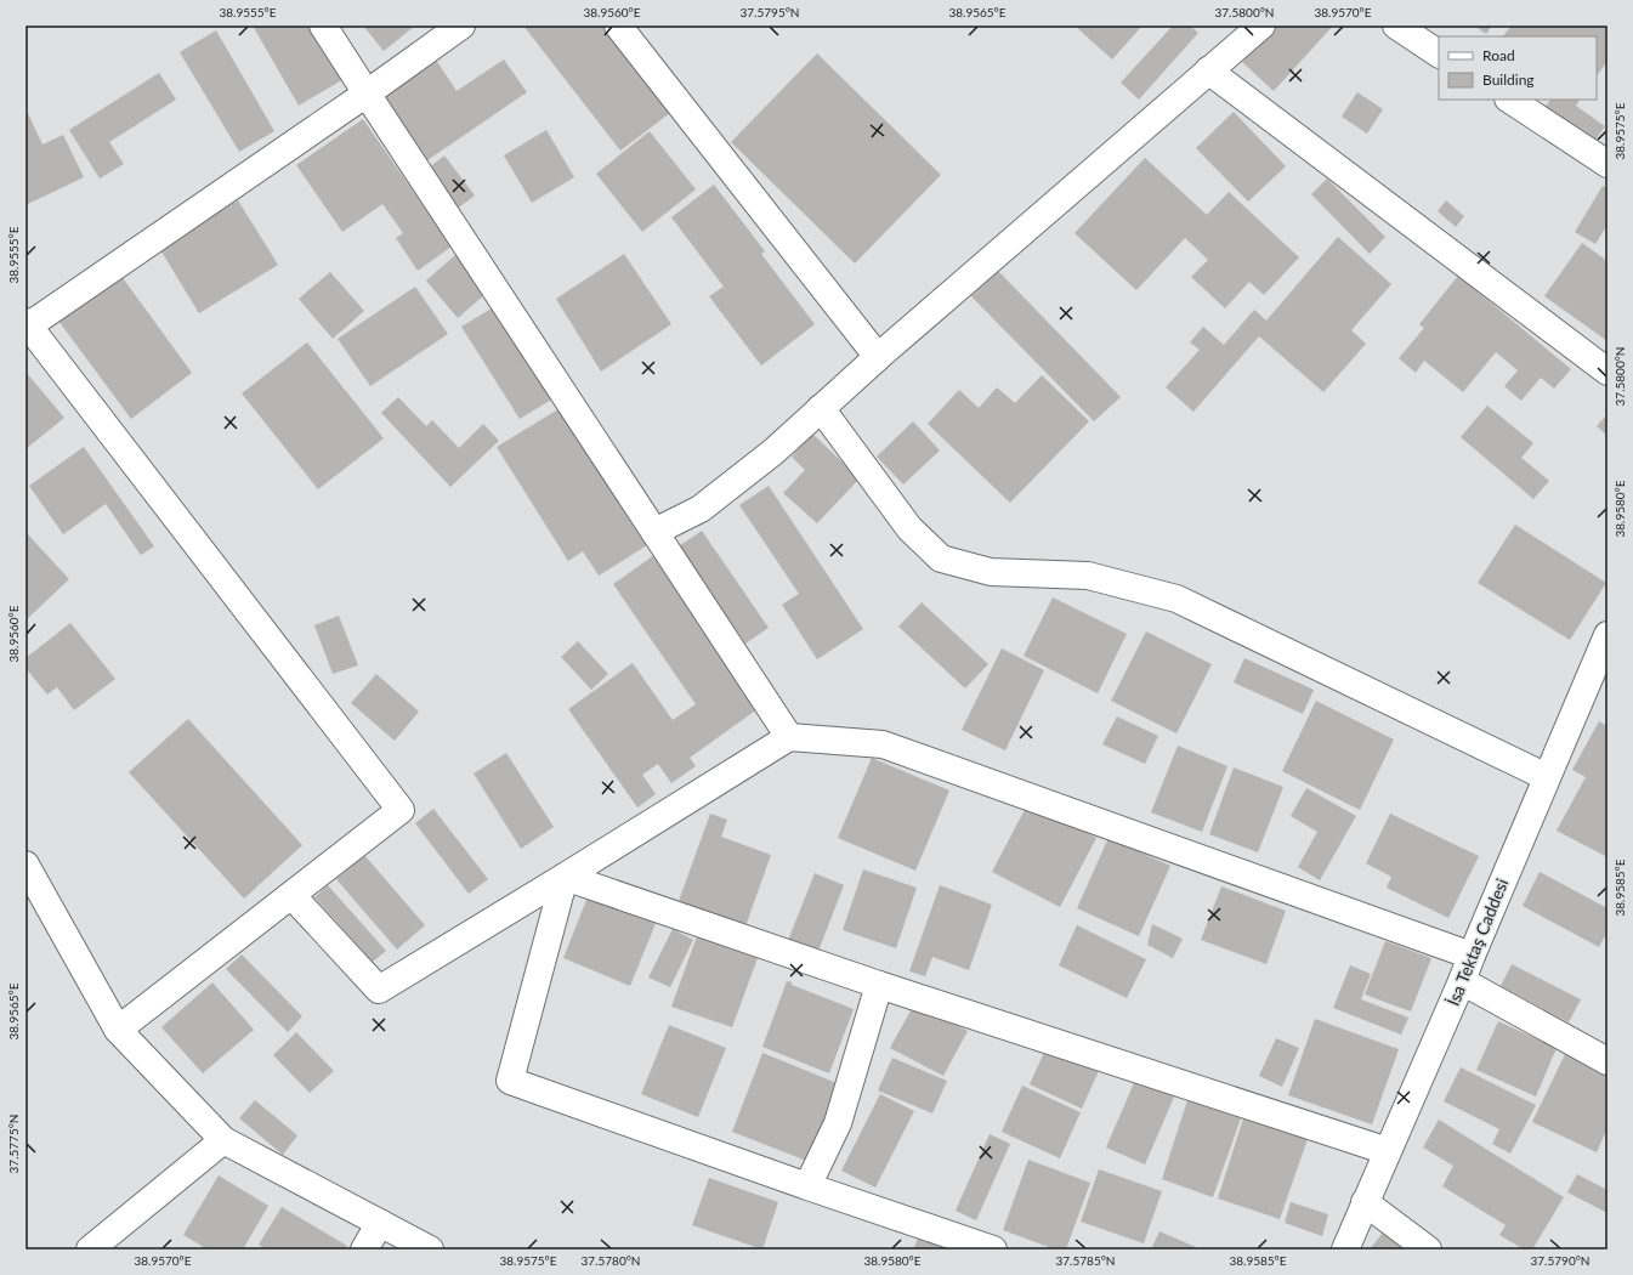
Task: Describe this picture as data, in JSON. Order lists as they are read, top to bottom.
{
  "streets": {
    "street": ["İsa Tektaş Caddesi"]
  },
  "legend": ["Road", "Building"],
  "coordinates": [
    "38.9555°E",
    "38.9560°E",
    "37.5795°N",
    "38.9565°E",
    "37.5800°N",
    "38.9570°E",
    "38.9575°E",
    "38.9580°E",
    "38.9585°E",
    "37.5775°N",
    "37.5780°N",
    "37.5785°N",
    "37.5790°N"
  ]
}
